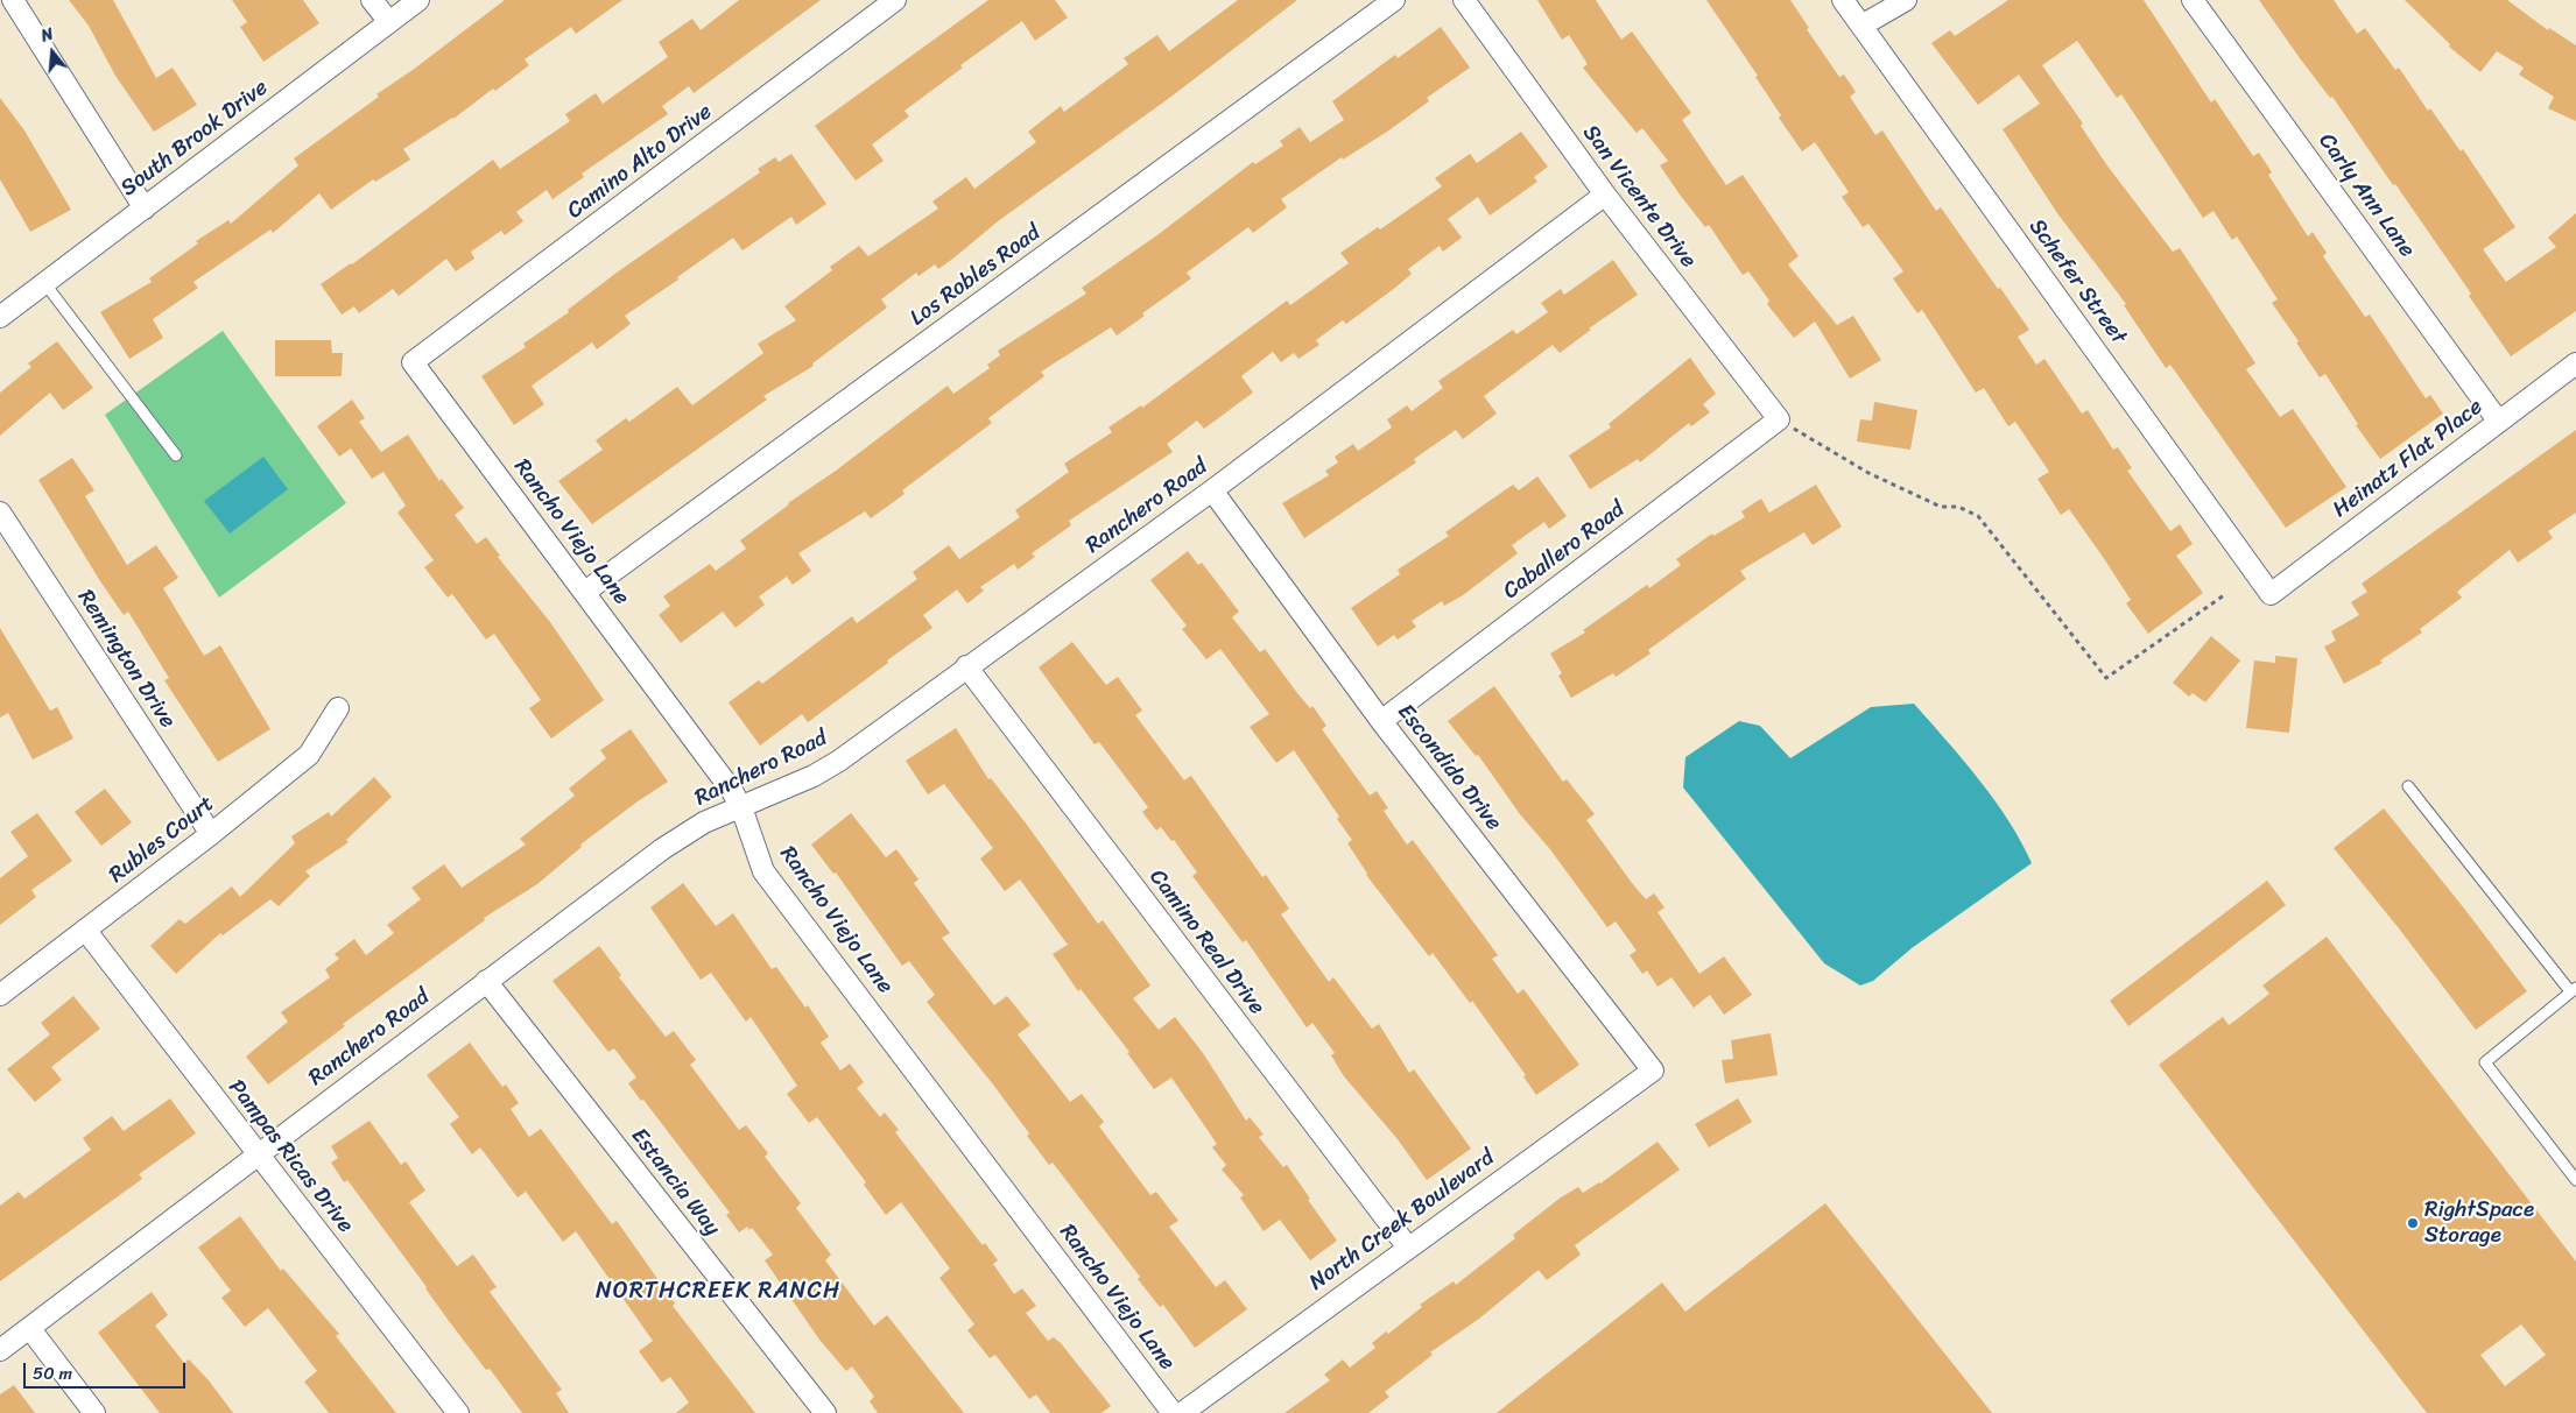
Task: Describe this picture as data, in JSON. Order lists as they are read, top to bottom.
{
  "streets": {
    "street": [
      "South Brook Drive",
      "Camino Alto Drive",
      "Carly Ann Lane",
      "San Vicente Drive",
      "Los Robles Road",
      "Schefer Street",
      "Heinatz Flat Place",
      "Ranchero Road",
      "Rancho Viejo Lane",
      "Caballero Road",
      "Remington Drive",
      "Escondido Drive",
      "Rubles Court",
      "Camino Real Drive",
      "Pampas Ricas Drive",
      "Estancia Way",
      "North Creek Boulevard"
    ]
  },
  "crossings": [
    ["Camino Alto Drive", "Rancho Viejo Lane"],
    ["Carly Ann Lane", "Heinatz Flat Place"],
    ["San Vicente Drive", "Ranchero Road"],
    ["San Vicente Drive", "Caballero Road"],
    ["Los Robles Road", "Rancho Viejo Lane"],
    ["Schefer Street", "Heinatz Flat Place"],
    ["Ranchero Road", "Rancho Viejo Lane"],
    ["Ranchero Road", "Escondido Drive"],
    ["Ranchero Road", "Camino Real Drive"],
    ["Ranchero Road", "Pampas Ricas Drive"],
    ["Ranchero Road", "Estancia Way"],
    ["Caballero Road", "Escondido Drive"],
    ["Remington Drive", "Rubles Court"],
    ["Escondido Drive", "North Creek Boulevard"],
    ["Rubles Court", "Pampas Ricas Drive"],
    ["Camino Real Drive", "North Creek Boulevard"]
  ],
  "districts": ["NORTHCREEK RANCH"],
  "places": ["RightSpace Storage"],
  "scale_bar": "50 m",
  "north": "top"
}
